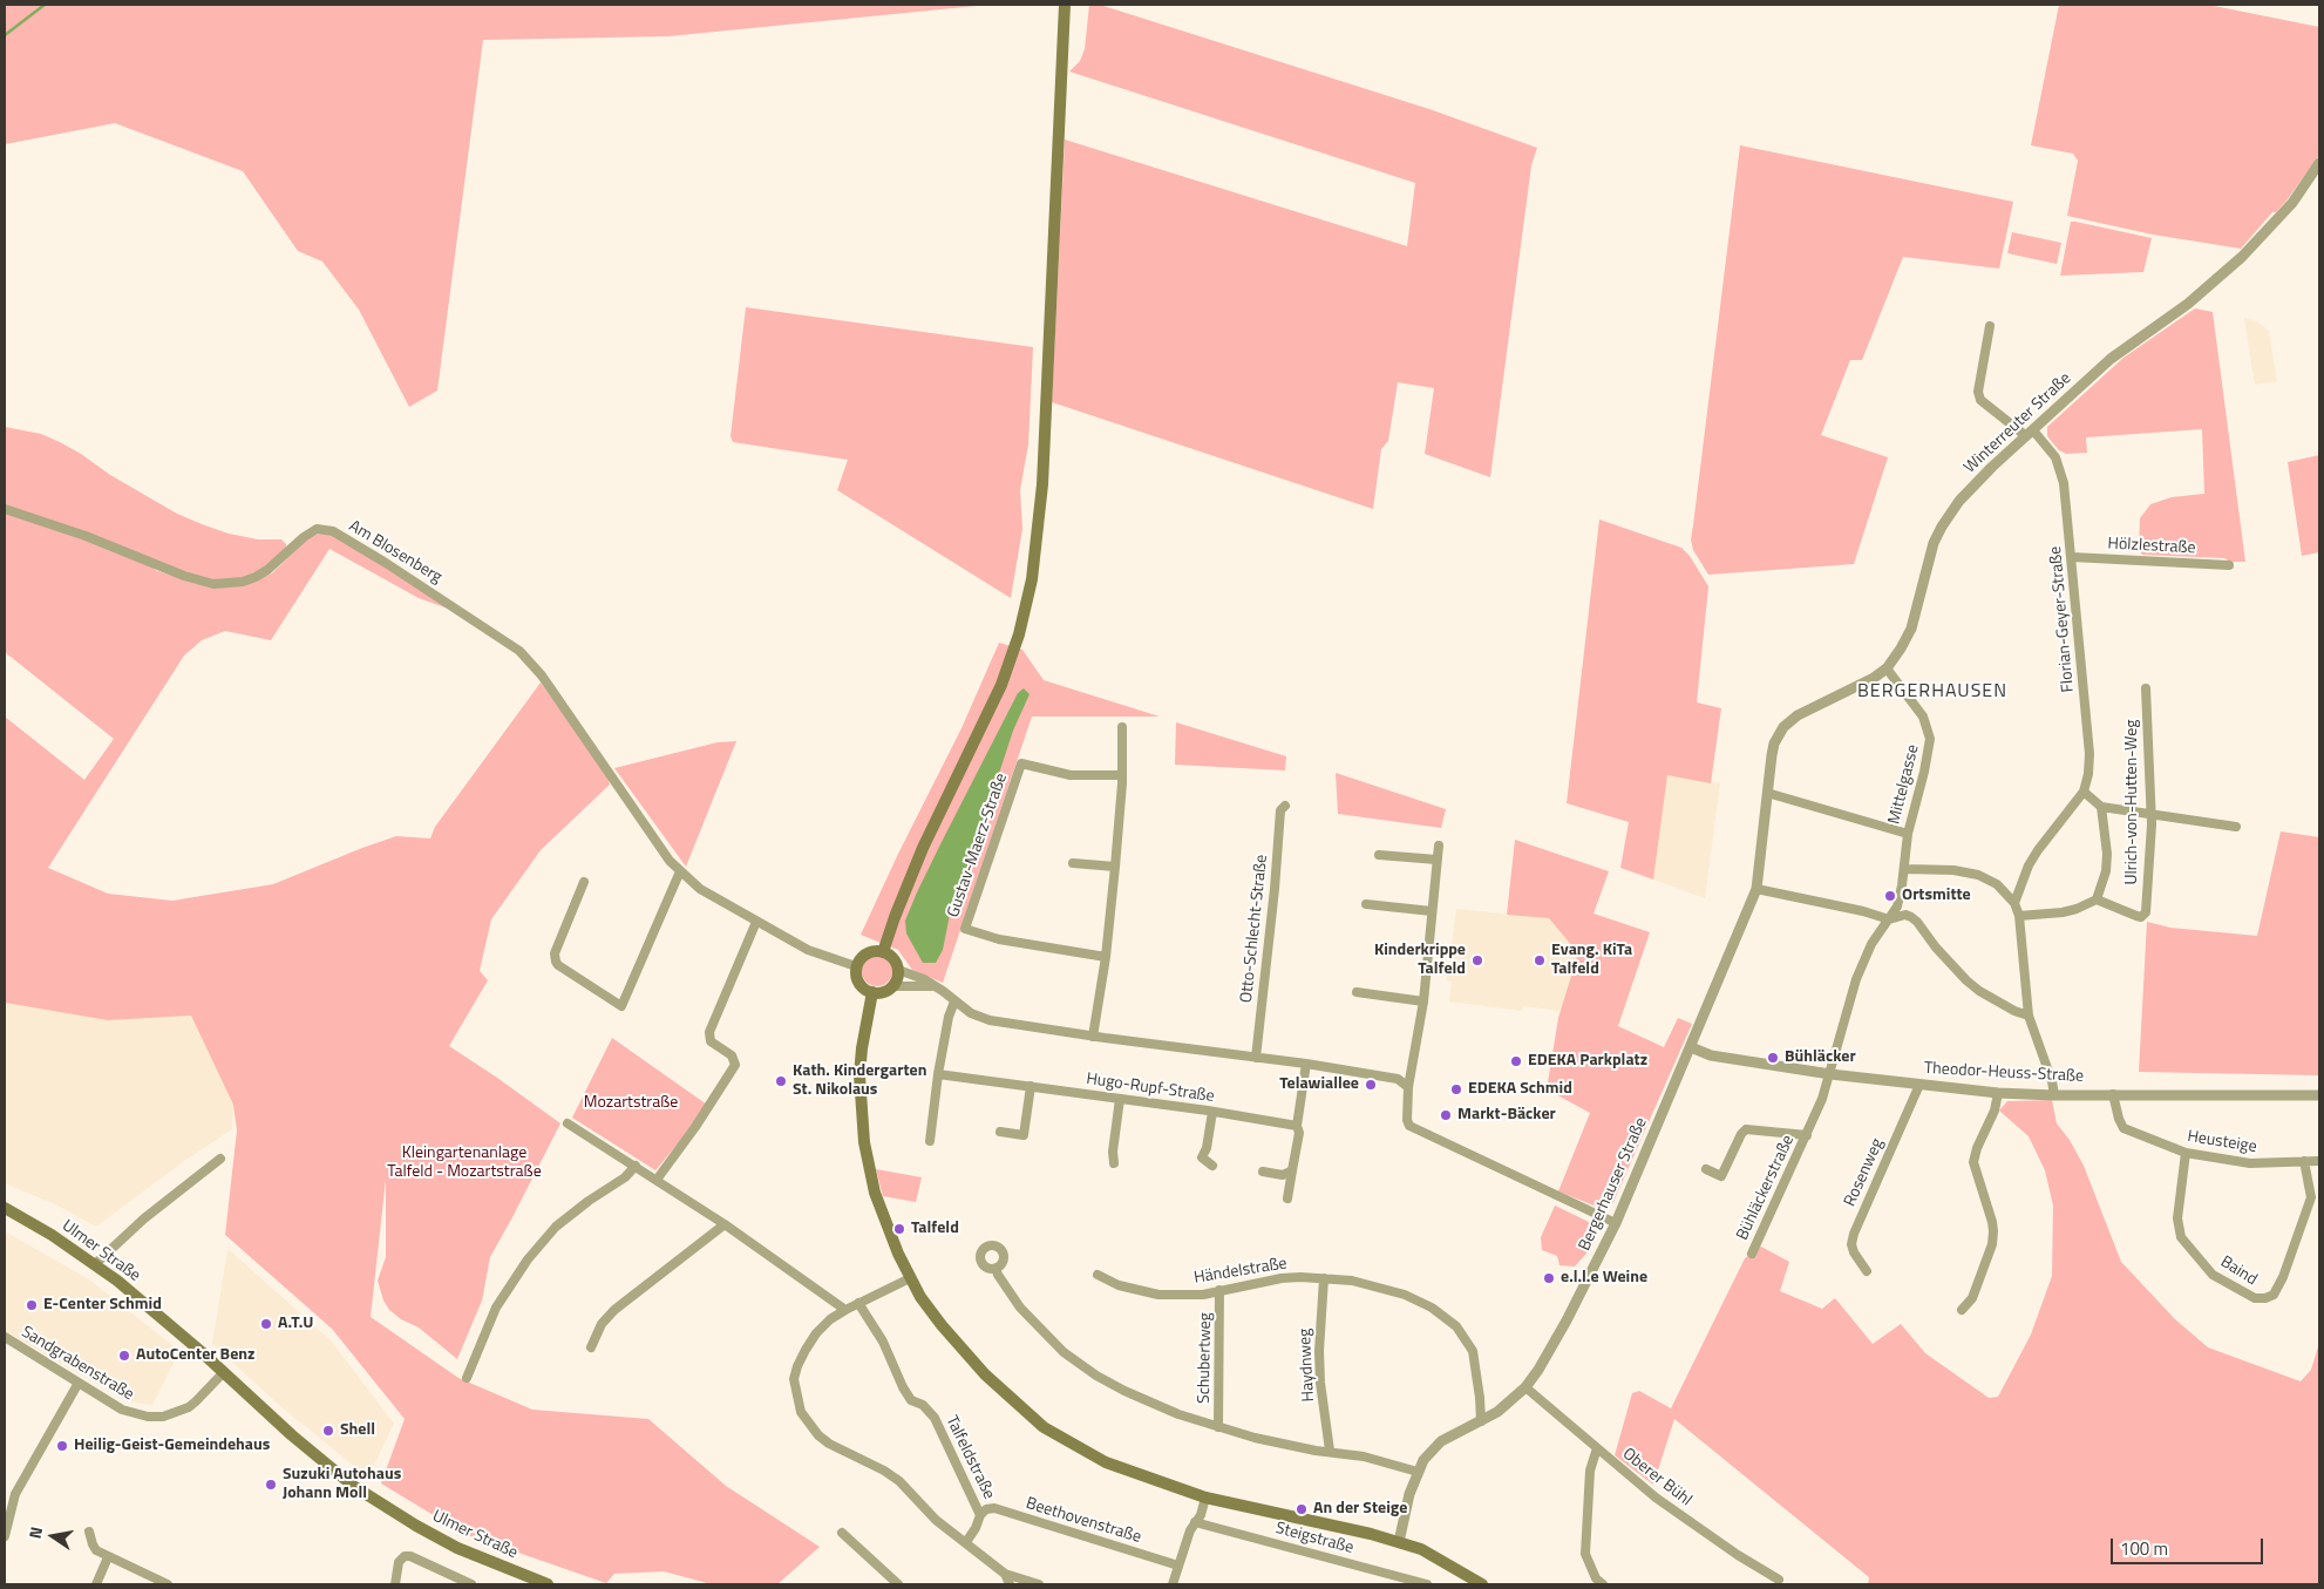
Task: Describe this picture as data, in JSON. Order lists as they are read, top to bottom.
{
  "streets": {
    "main road": ["Ulmer Straße"],
    "street": [
      "Winterreuter Straße",
      "Hölzlestraße",
      "Am Blosenberg",
      "Florian-Geyer-Straße",
      "Mittelgasse",
      "Ulrich-von-Hutten-Weg",
      "Gustav-Maerz-Straße",
      "Otto-Schlecht-Straße",
      "Theodor-Heuss-Straße",
      "Hugo-Rupf-Straße",
      "Heusteige",
      "Rosenweg",
      "Bergerhauser Straße",
      "Bühläckerstraße",
      "Händelstraße",
      "Baind",
      "Schubertweg",
      "Sandgrabenstraße",
      "Haydnweg",
      "Talfeldstraße",
      "Oberer Bühl",
      "Beethovenstraße",
      "Steigstraße"
    ]
  },
  "crossings": [
    ["Winterreuter Straße", "Florian-Geyer-Straße"],
    ["Winterreuter Straße", "Mittelgasse"],
    ["Winterreuter Straße", "Bergerhauser Straße"],
    ["Hölzlestraße", "Florian-Geyer-Straße"],
    ["Mittelgasse", "Bühläckerstraße"],
    ["Theodor-Heuss-Straße", "Heusteige"],
    ["Theodor-Heuss-Straße", "Rosenweg"],
    ["Theodor-Heuss-Straße", "Bergerhauser Straße"],
    ["Theodor-Heuss-Straße", "Bühläckerstraße"],
    ["Heusteige", "Baind"],
    ["Bergerhauser Straße", "Händelstraße"],
    ["Bergerhauser Straße", "Oberer Bühl"],
    ["Ulmer Straße", "Sandgrabenstraße"],
    ["Händelstraße", "Schubertweg"],
    ["Händelstraße", "Haydnweg"],
    ["Talfeldstraße", "Beethovenstraße"]
  ],
  "districts": ["BERGERHAUSEN"],
  "parks": ["Mozartstraße", "Kleingartenanlage Talfeld - Mozartstraße"],
  "places": [
    "Ortsmitte",
    "Kinderkrippe Talfeld",
    "Evang. KiTa Talfeld",
    "Bühläcker",
    "EDEKA Parkplatz",
    "Kath. Kindergarten St. Nikolaus",
    "Telawiallee",
    "EDEKA Schmid",
    "Markt-Bäcker",
    "Talfeld",
    "e.l.l.e Weine",
    "E-Center Schmid",
    "A.T.U",
    "AutoCenter Benz",
    "Shell",
    "Heilig-Geist-Gemeindehaus",
    "Suzuki Autohaus Johann Moll",
    "An der Steige"
  ],
  "scale_bar": "100 m",
  "north": "left"
}
